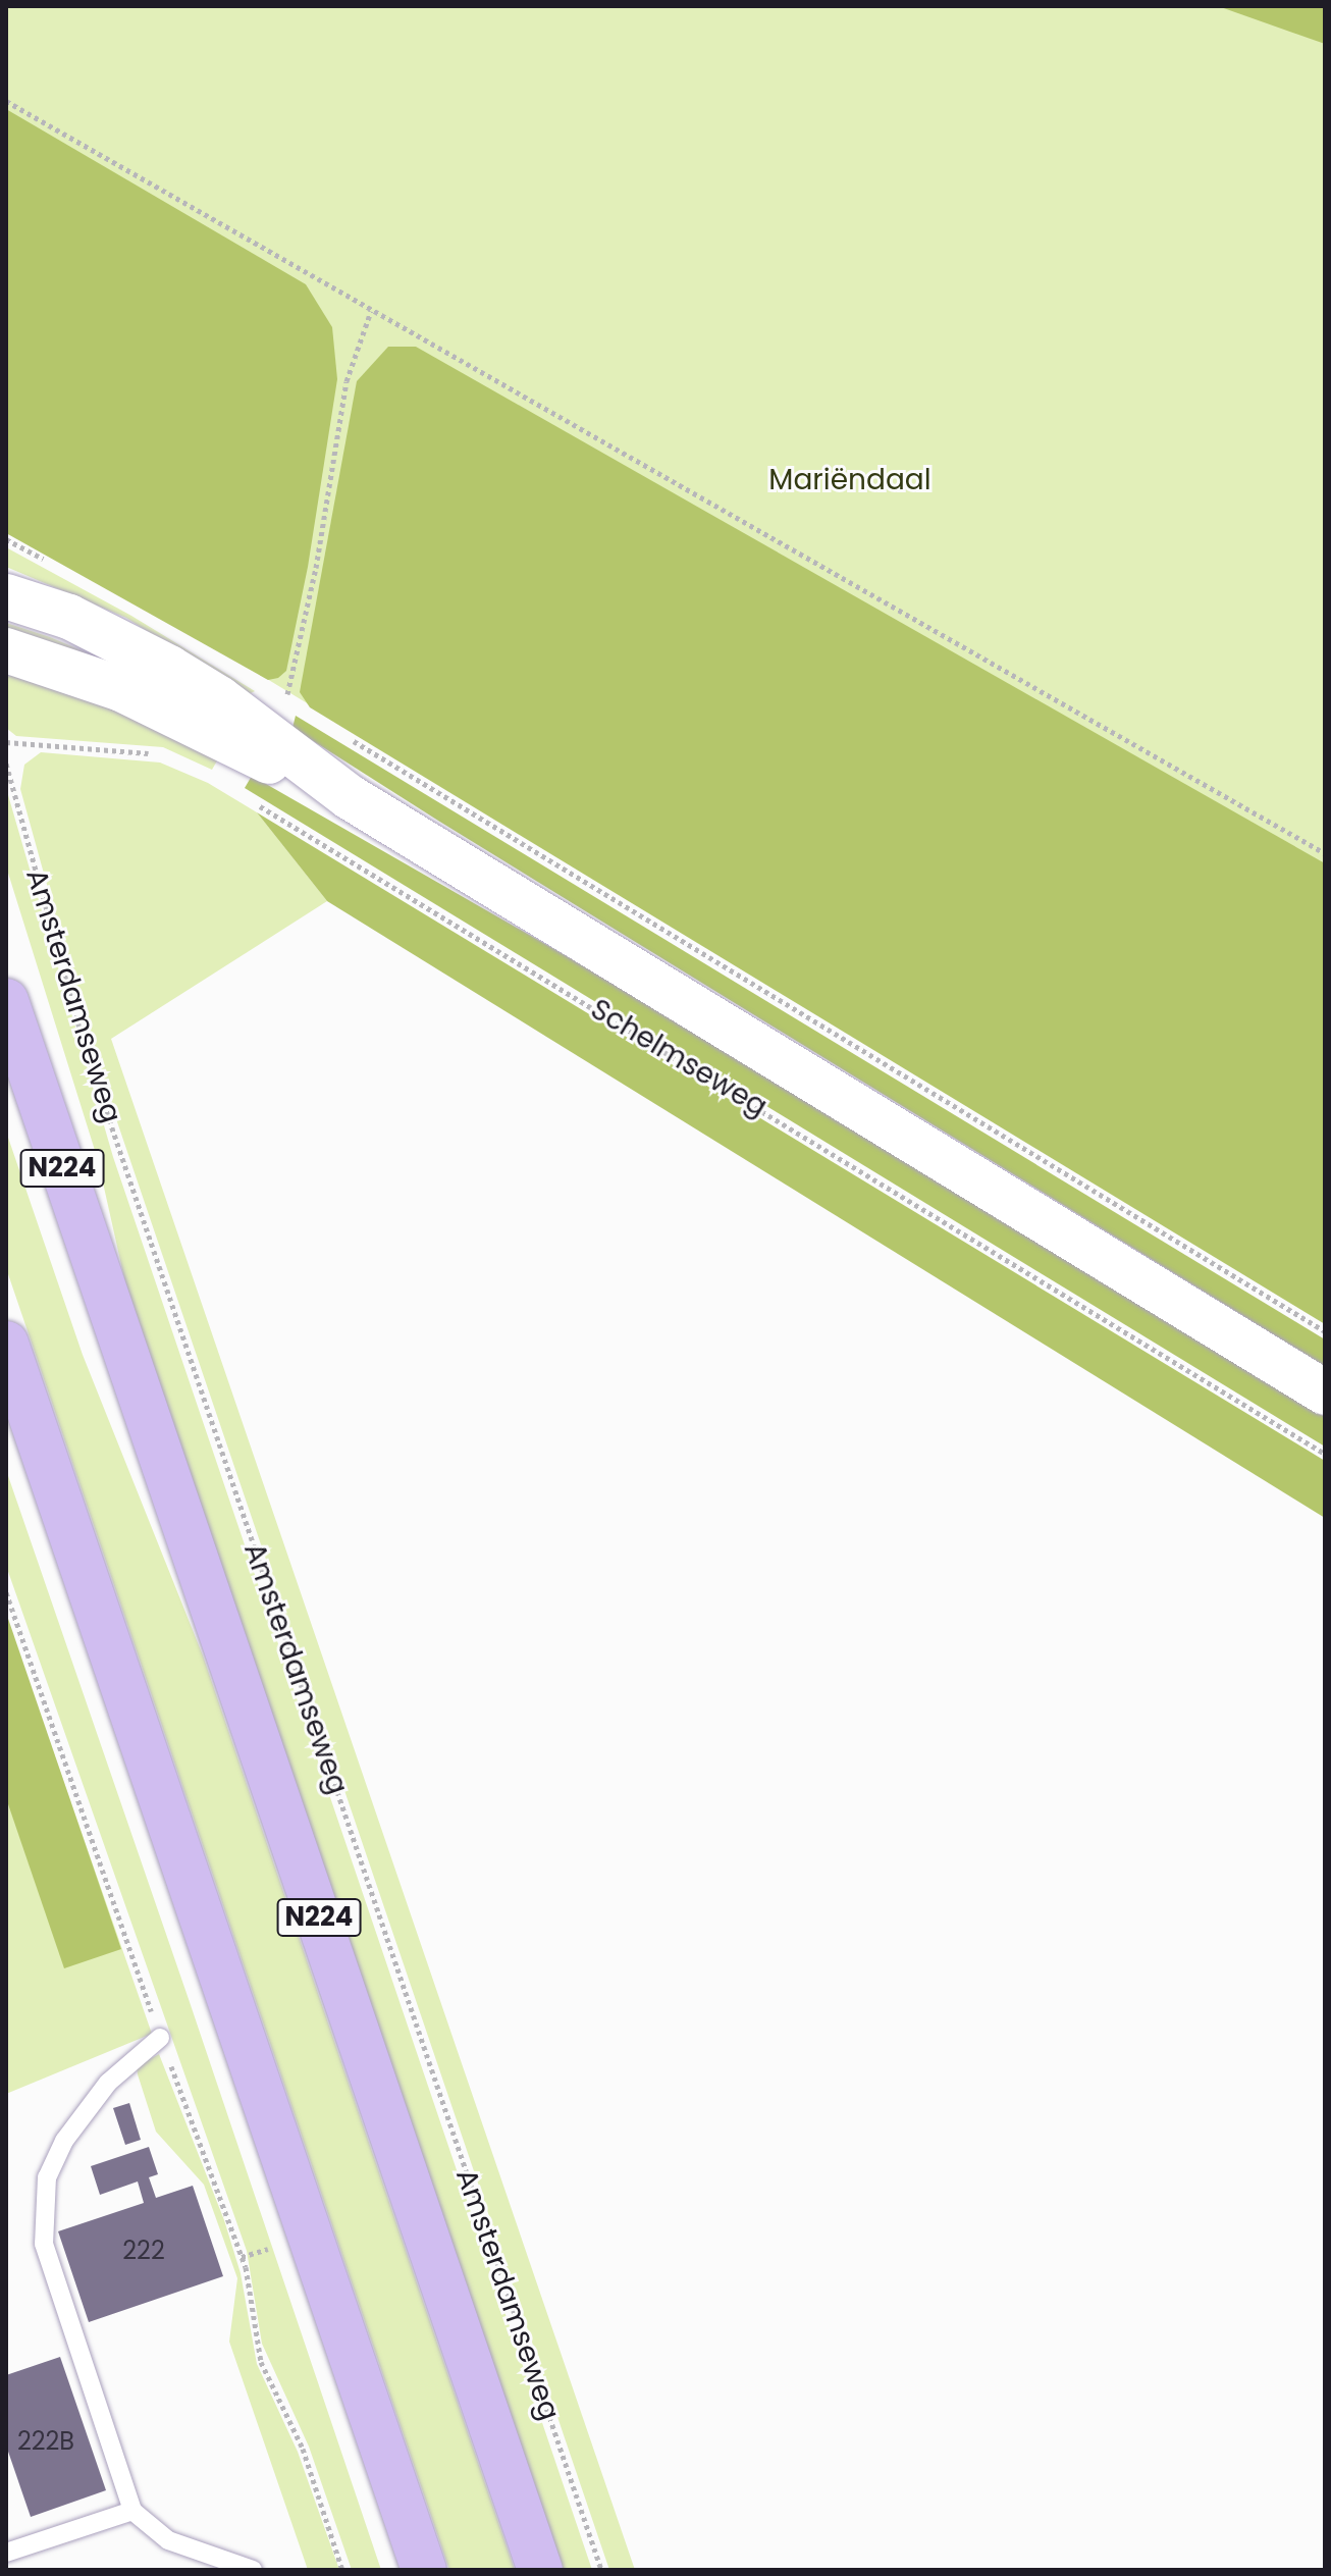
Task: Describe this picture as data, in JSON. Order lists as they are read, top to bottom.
{
  "streets": {
    "main road": ["Amsterdamseweg", "Schelmseweg", "N224"]
  },
  "parks": ["Mariëndaal"],
  "house_numbers": ["222", "222B"]
}
